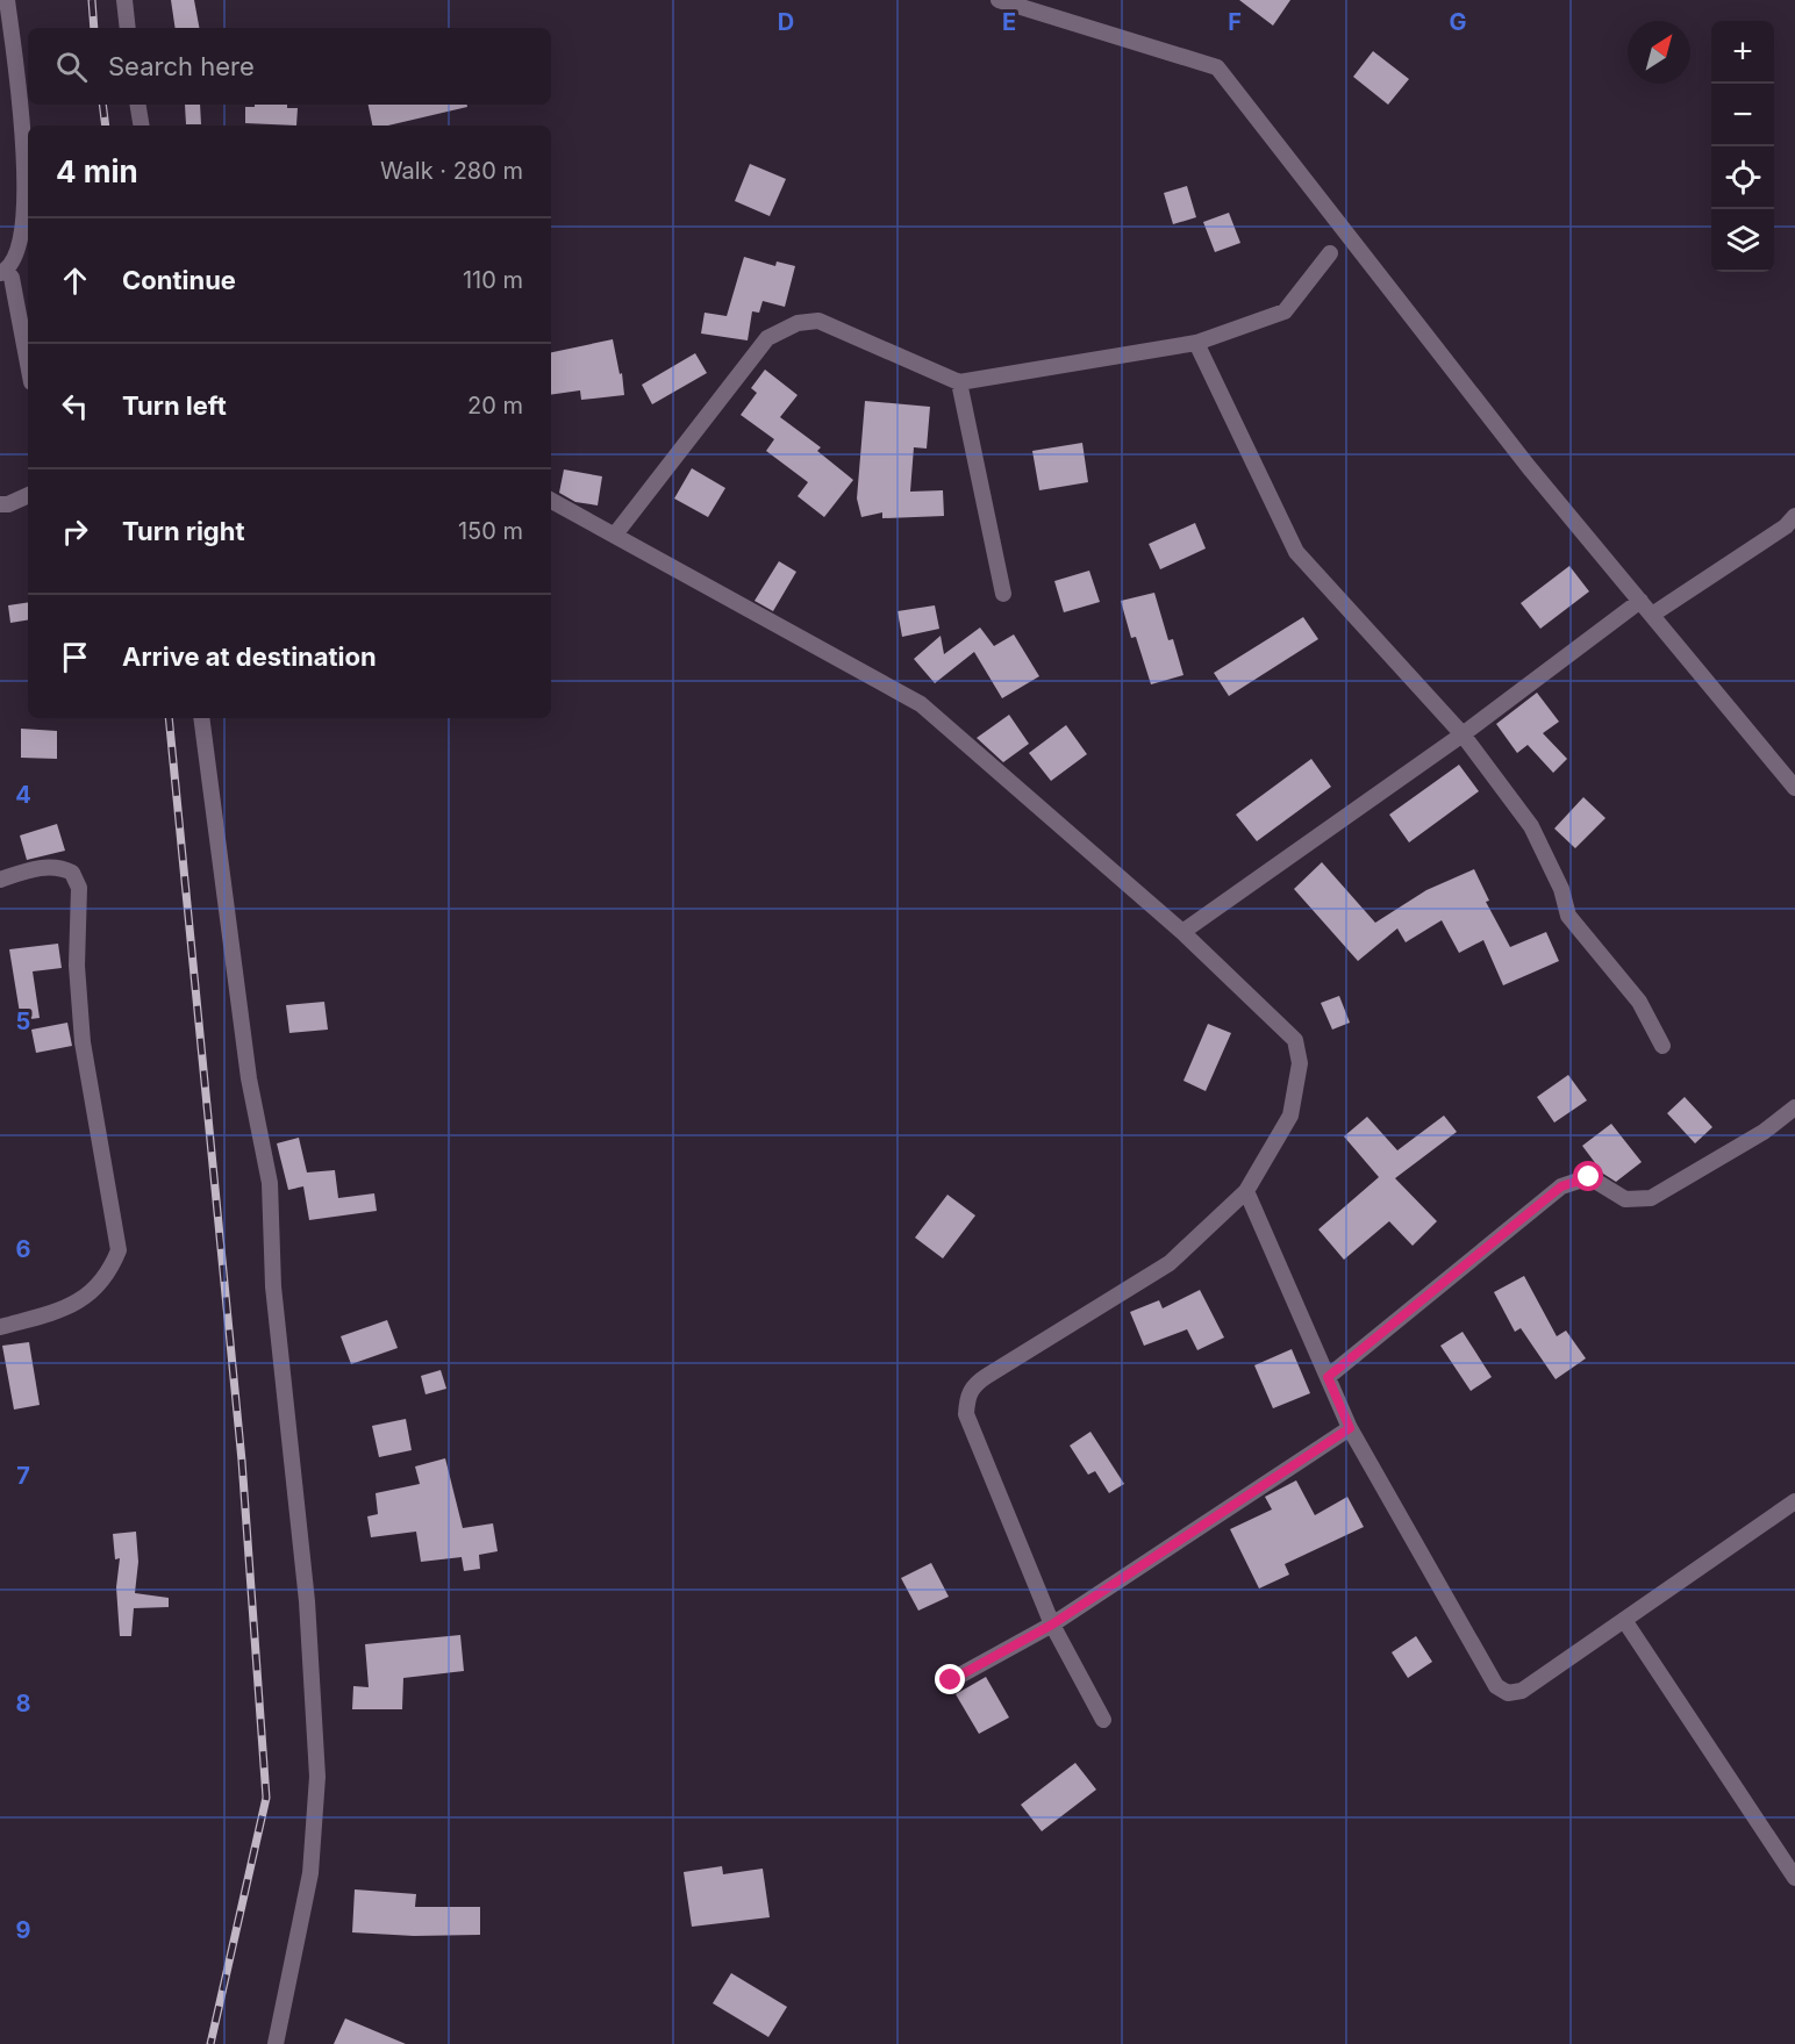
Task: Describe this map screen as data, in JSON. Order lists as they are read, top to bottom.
{
  "north": "top right",
  "page": {
    "map_buttons": ["+", "−"],
    "search": "Search here",
    "heading": ["4 min", "Walk · 280 m"],
    "list": [
      ["Continue", "110 m"],
      ["Turn left", "20 m"],
      ["Turn right", "150 m"],
      "Arrive at destination"
    ]
  },
  "grid": {
    "columns": [
      "D",
      "E",
      "F",
      "G"
    ],
    "rows": [
      "4",
      "5",
      "6",
      "7",
      "8",
      "9"
    ]
  }
}
